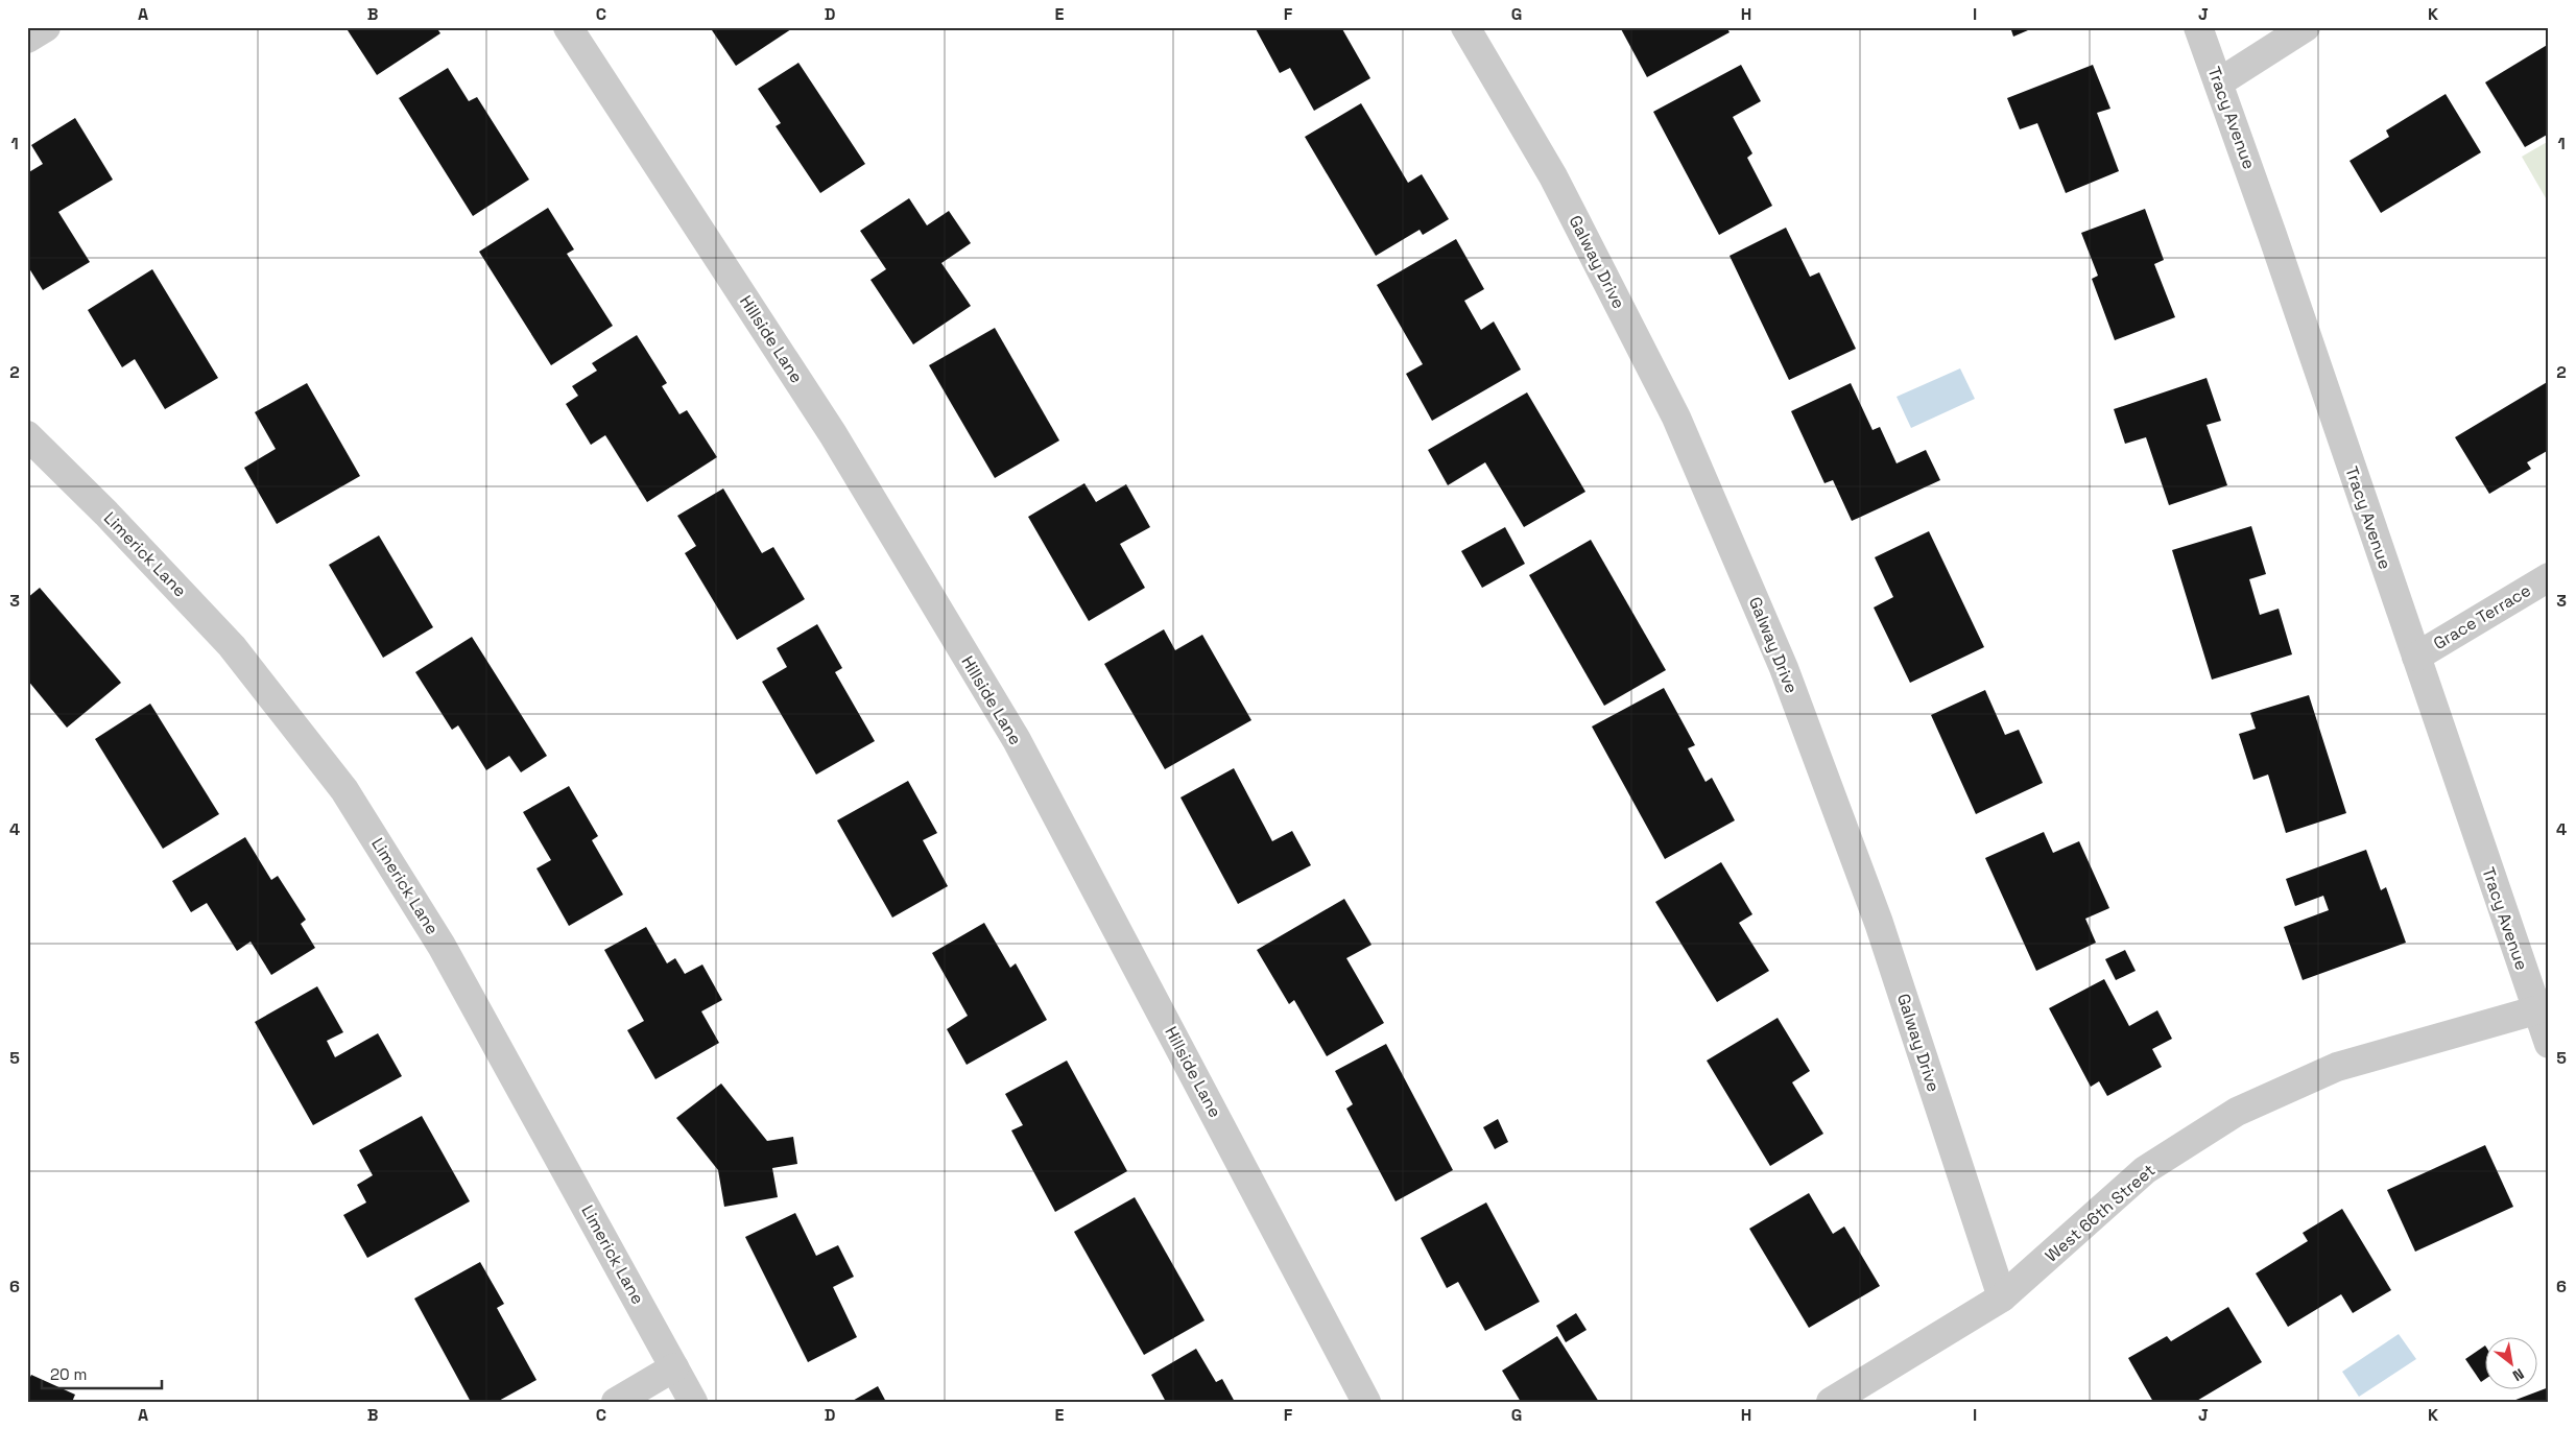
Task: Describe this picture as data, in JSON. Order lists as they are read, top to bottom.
{
  "streets": {
    "street": [
      "Tracy Avenue",
      "Galway Drive",
      "Hillside Lane",
      "Limerick Lane",
      "Grace Terrace",
      "West 66th Street"
    ]
  },
  "crossings": [
    ["Tracy Avenue", "Grace Terrace"],
    ["Tracy Avenue", "West 66th Street"],
    ["Galway Drive", "West 66th Street"]
  ],
  "scale_bar": "20 m",
  "north": "bottom right",
  "grid": {
    "columns": [
      "A",
      "B",
      "C",
      "D",
      "E",
      "F",
      "G",
      "H",
      "I",
      "J",
      "K"
    ],
    "rows": [
      "1",
      "2",
      "3",
      "4",
      "5",
      "6"
    ]
  }
}
